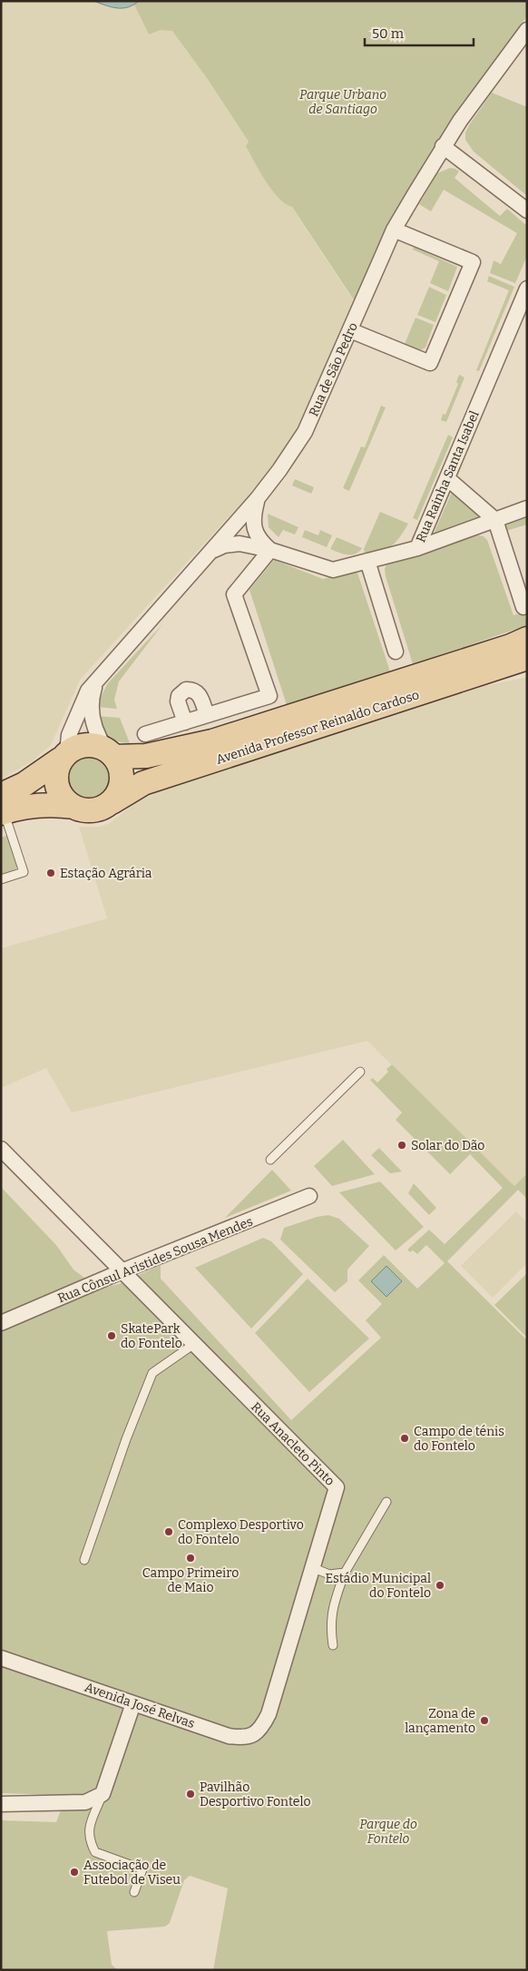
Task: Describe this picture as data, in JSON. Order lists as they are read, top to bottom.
{
  "streets": {
    "main road": ["Avenida Professor Reinaldo Cardoso"],
    "street": [
      "Rua de São Pedro",
      "Rua Rainha Santa Isabel",
      "Rua Cônsul Aristides Sousa Mendes",
      "Rua Anacleto Pinto",
      "Avenida José Relvas"
    ]
  },
  "crossings": [
    ["Rua de São Pedro", "Rua Rainha Santa Isabel"],
    ["Rua de São Pedro", "Avenida Professor Reinaldo Cardoso"],
    ["Rua Cônsul Aristides Sousa Mendes", "Rua Anacleto Pinto"],
    ["Rua Anacleto Pinto", "Avenida José Relvas"]
  ],
  "parks": ["Parque Urbano de Santiago", "Parque do Fontelo"],
  "places": [
    "Estação Agrária",
    "Solar do Dão",
    "SkatePark do Fontelo",
    "Campo de ténis do Fontelo",
    "Complexo Desportivo do Fontelo",
    "Campo Primeiro de Maio",
    "Estádio Municipal do Fontelo",
    "Zona de lançamento",
    "Pavilhão Desportivo Fontelo",
    "Associação de Futebol de Viseu"
  ],
  "scale_bar": "50 m"
}
